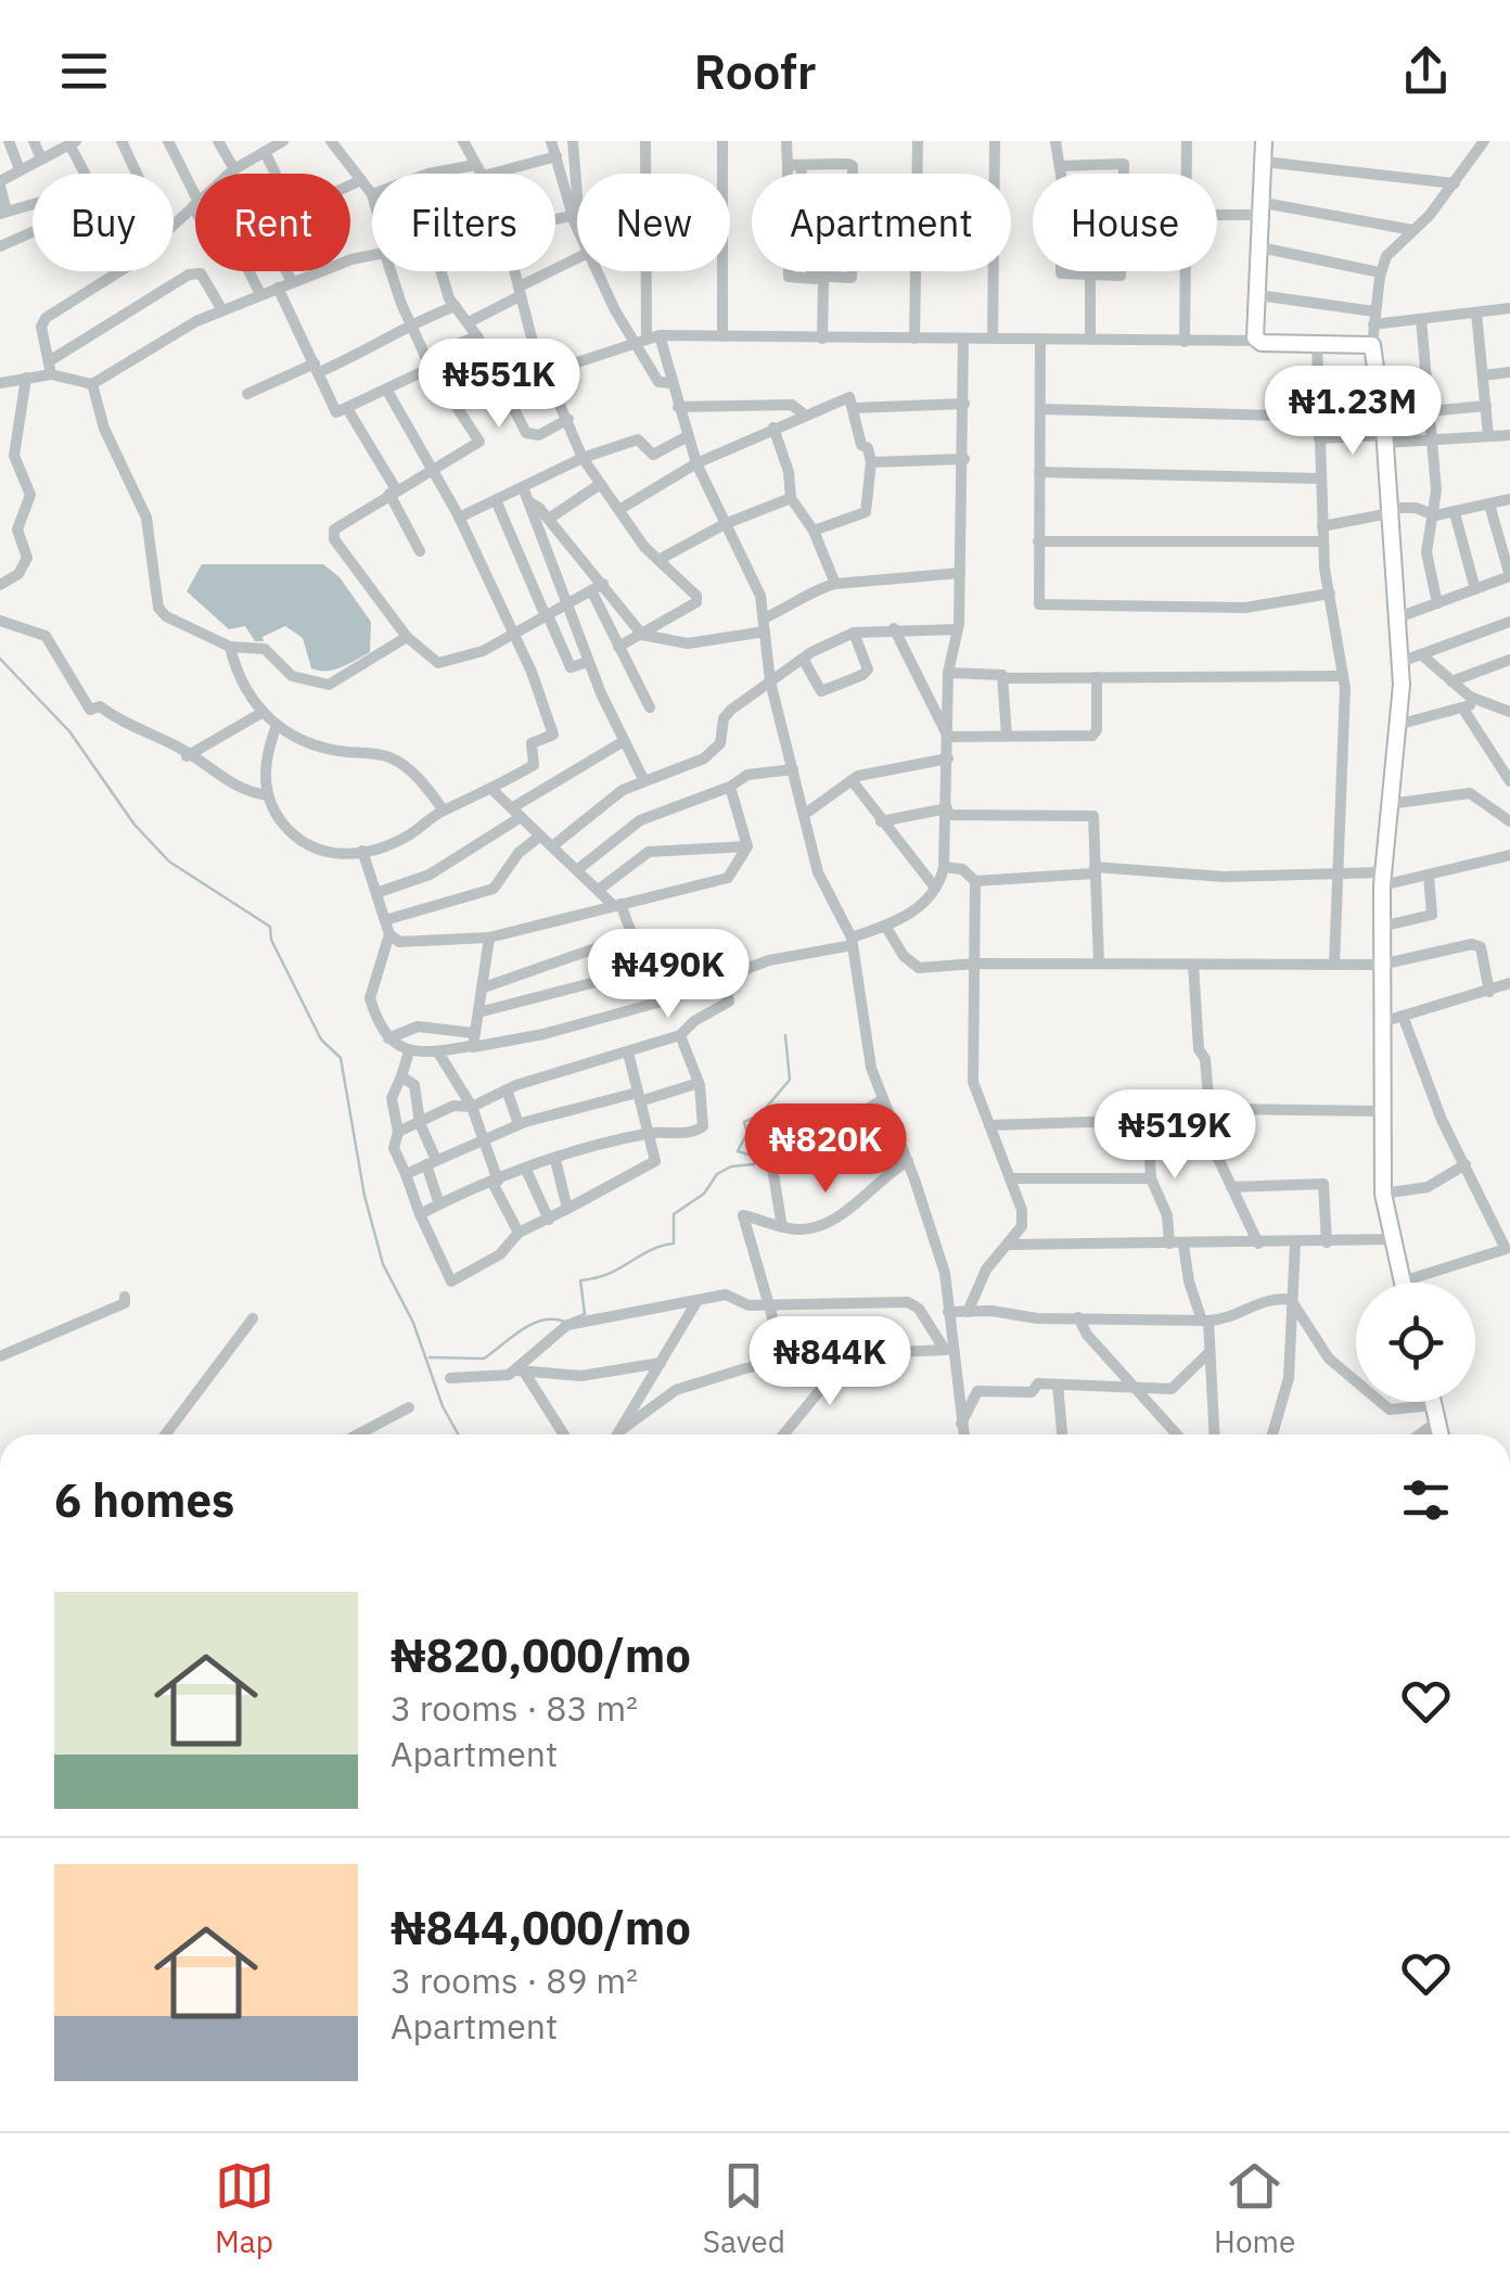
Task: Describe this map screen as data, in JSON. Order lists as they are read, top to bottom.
{
  "page": {
    "header": "Roofr",
    "chip": [
      "Buy",
      "Rent",
      "Filters",
      "New",
      "Apartment",
      "House"
    ],
    "price": [
      "₦551K",
      "₦1.23M",
      "₦490K",
      "₦519K",
      "₦820K",
      "₦844K"
    ],
    "heading": "6 homes",
    "list": [
      {
        "name": "₦820,000/mo",
        "note": "3 rooms · 83 m² · Apartment"
      },
      {
        "name": "₦844,000/mo",
        "note": "3 rooms · 89 m² · Apartment"
      }
    ],
    "tabs": ["Map", "Saved", "Home"]
  }
}
